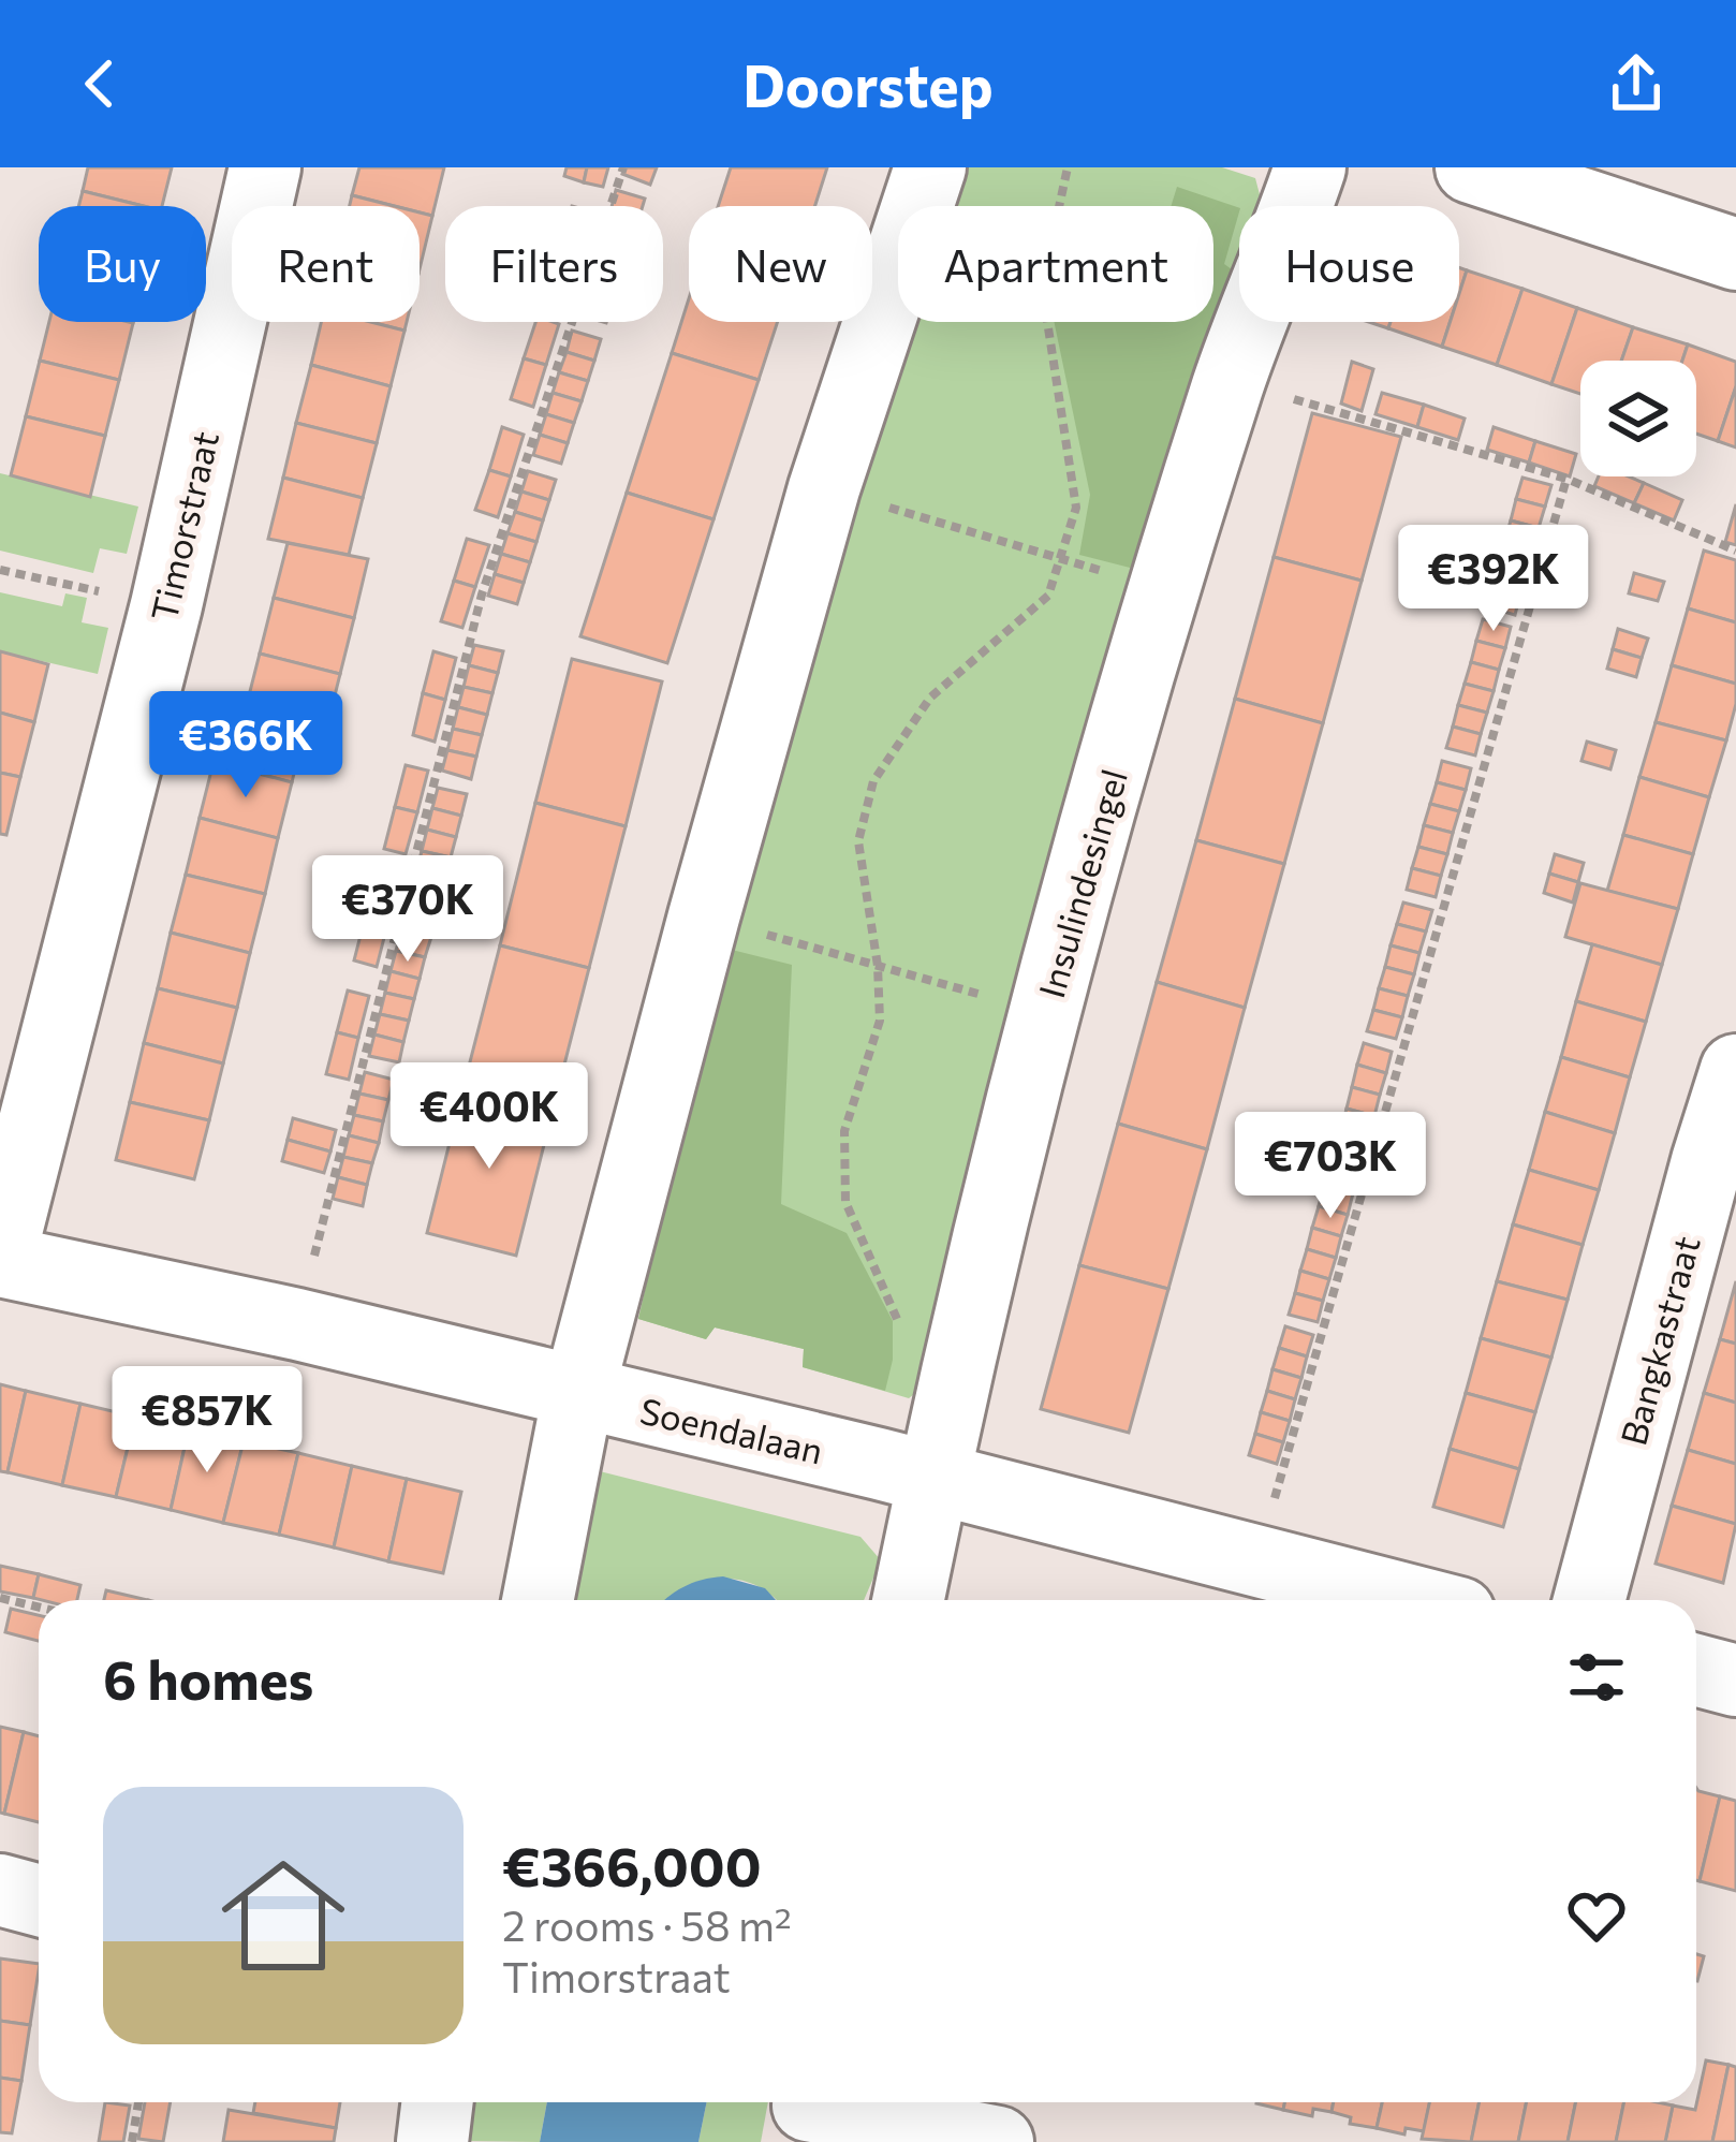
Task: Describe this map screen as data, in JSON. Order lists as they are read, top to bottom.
{
  "streets": {
    "street": [
      "Timorstraat",
      "Insulindesingel",
      "Bangkastraat",
      "Soendalaan"
    ]
  },
  "crossings": [
    ["Timorstraat", "Soendalaan"],
    ["Insulindesingel", "Soendalaan"]
  ],
  "page": {
    "header": "Doorstep",
    "chip": [
      "Buy",
      "Rent",
      "Filters",
      "New",
      "Apartment",
      "House"
    ],
    "price": [
      "€392K",
      "€366K",
      "€370K",
      "€400K",
      "€703K",
      "€857K"
    ],
    "heading": "6 homes",
    "list": [
      {
        "name": "€366,000",
        "note": "2 rooms · 58 m² · Timorstraat"
      }
    ]
  }
}
